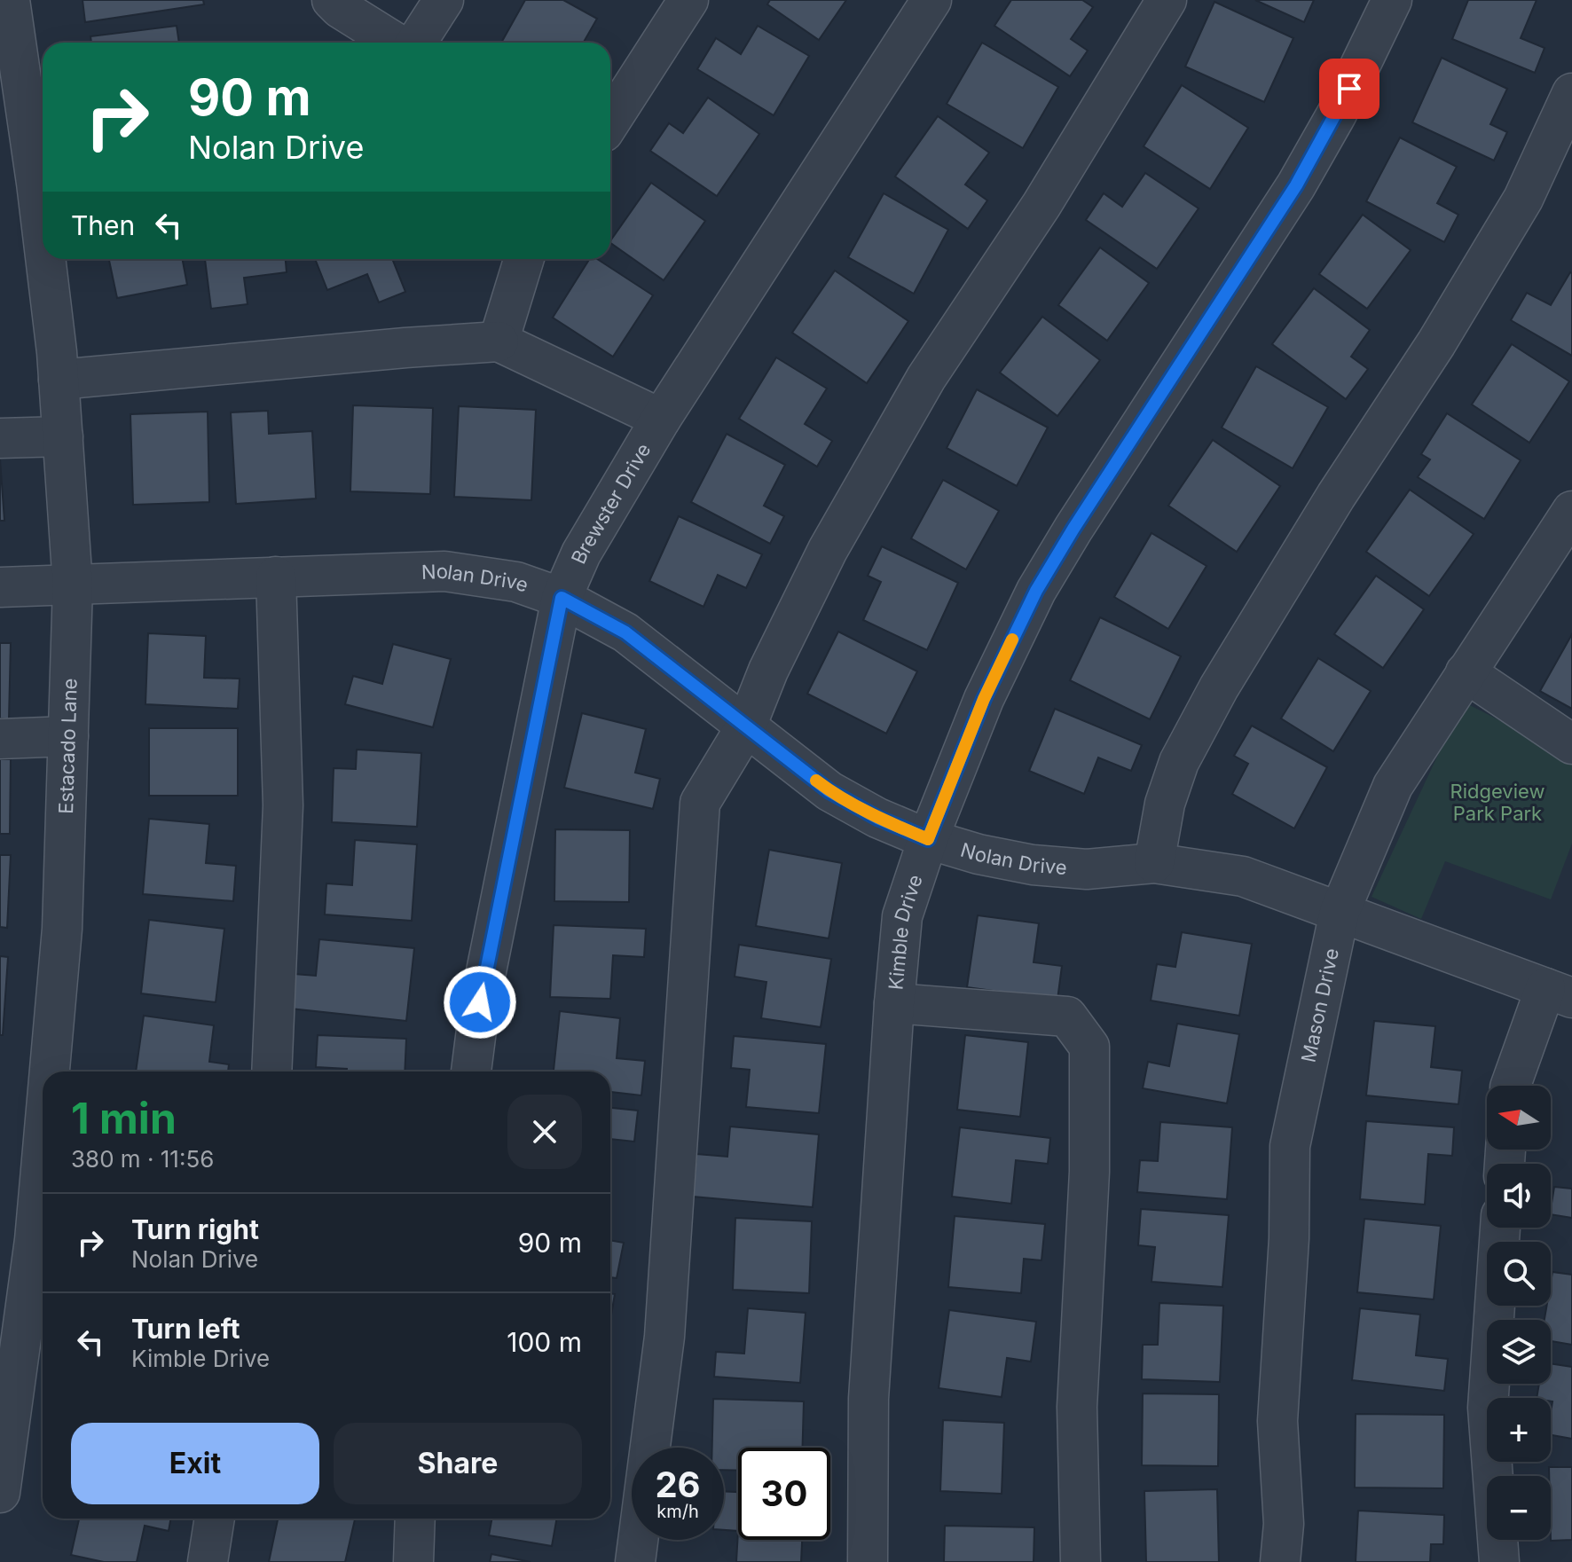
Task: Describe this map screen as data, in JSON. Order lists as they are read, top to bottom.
{
  "streets": {
    "street": [
      "Brewster Drive",
      "Nolan Drive",
      "Estacado Lane",
      "Kimble Drive",
      "Mason Drive"
    ]
  },
  "crossings": [
    ["Brewster Drive", "Nolan Drive"],
    ["Nolan Drive", "Estacado Lane"],
    ["Nolan Drive", "Kimble Drive"],
    ["Nolan Drive", "Mason Drive"]
  ],
  "parks": ["Ridgeview Park Park"],
  "north": "left",
  "page": {
    "turn": ["90 m", "Nolan Drive"],
    "then": "Then",
    "heading": ["1 min", "380 m · 11:56"],
    "map_buttons": ["+", "−"],
    "list": [
      {
        "name": "Turn right",
        "note": "Nolan Drive",
        "value": "90 m"
      },
      {
        "name": "Turn left",
        "note": "Kimble Drive",
        "value": "100 m"
      }
    ],
    "buttons": ["Exit", "Share"],
    "speed": "26 km/h",
    "limit": "30"
  }
}
